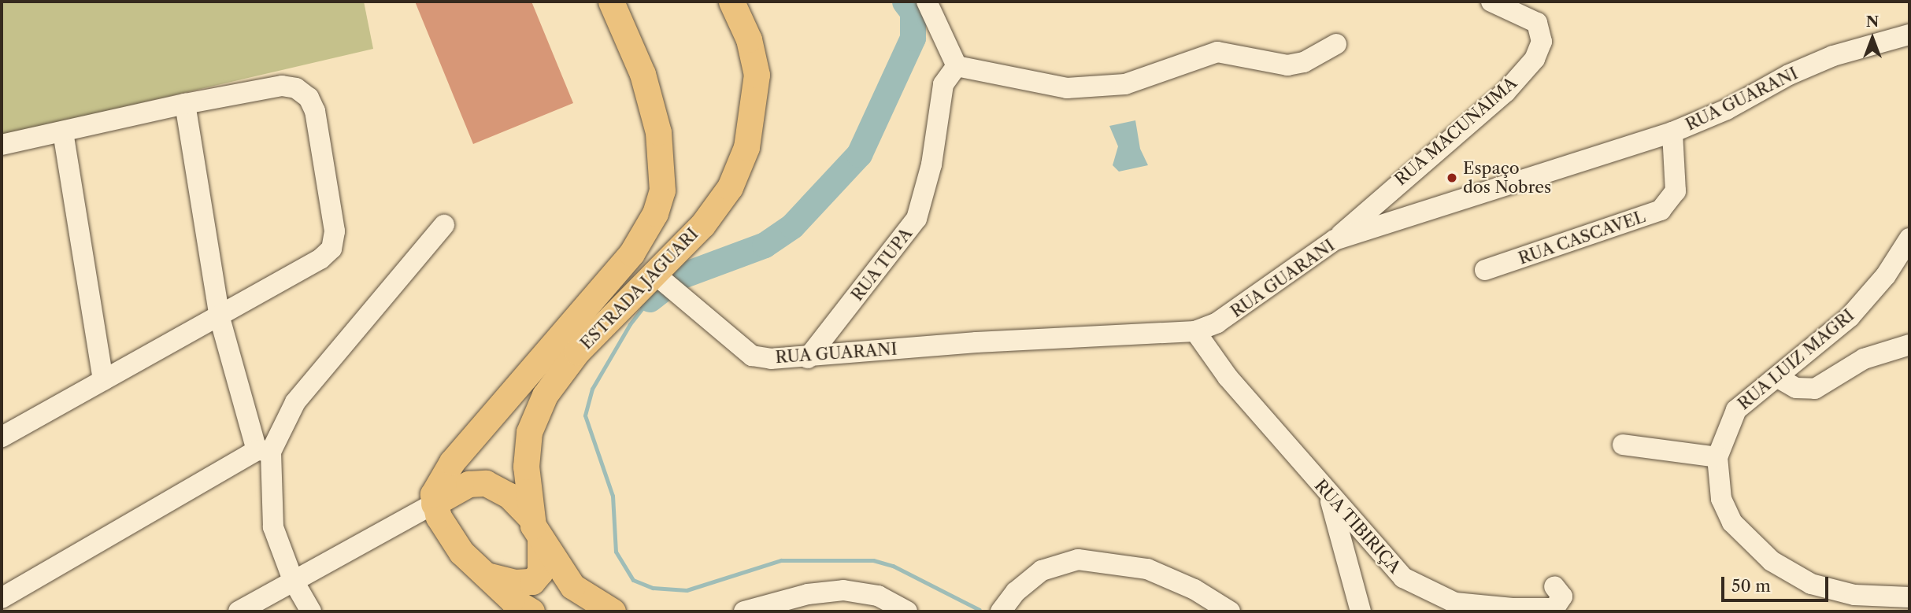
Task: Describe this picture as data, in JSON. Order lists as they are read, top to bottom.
{
  "streets": {
    "main road": ["ESTRADA JAGUARI"],
    "street": [
      "RUA GUARANI",
      "RUA MACUNAIMA",
      "RUA CASCAVEL",
      "RUA TUPA",
      "RUA LUIZ MAGRI",
      "RUA TIBIRIÇA"
    ]
  },
  "crossings": [
    ["RUA GUARANI", "RUA MACUNAIMA"],
    ["RUA GUARANI", "RUA CASCAVEL"],
    ["RUA GUARANI", "RUA TUPA"],
    ["RUA GUARANI", "ESTRADA JAGUARI"],
    ["RUA GUARANI", "RUA TIBIRIÇA"]
  ],
  "places": ["Espaço dos Nobres"],
  "scale_bar": "50 m",
  "north": "top"
}
